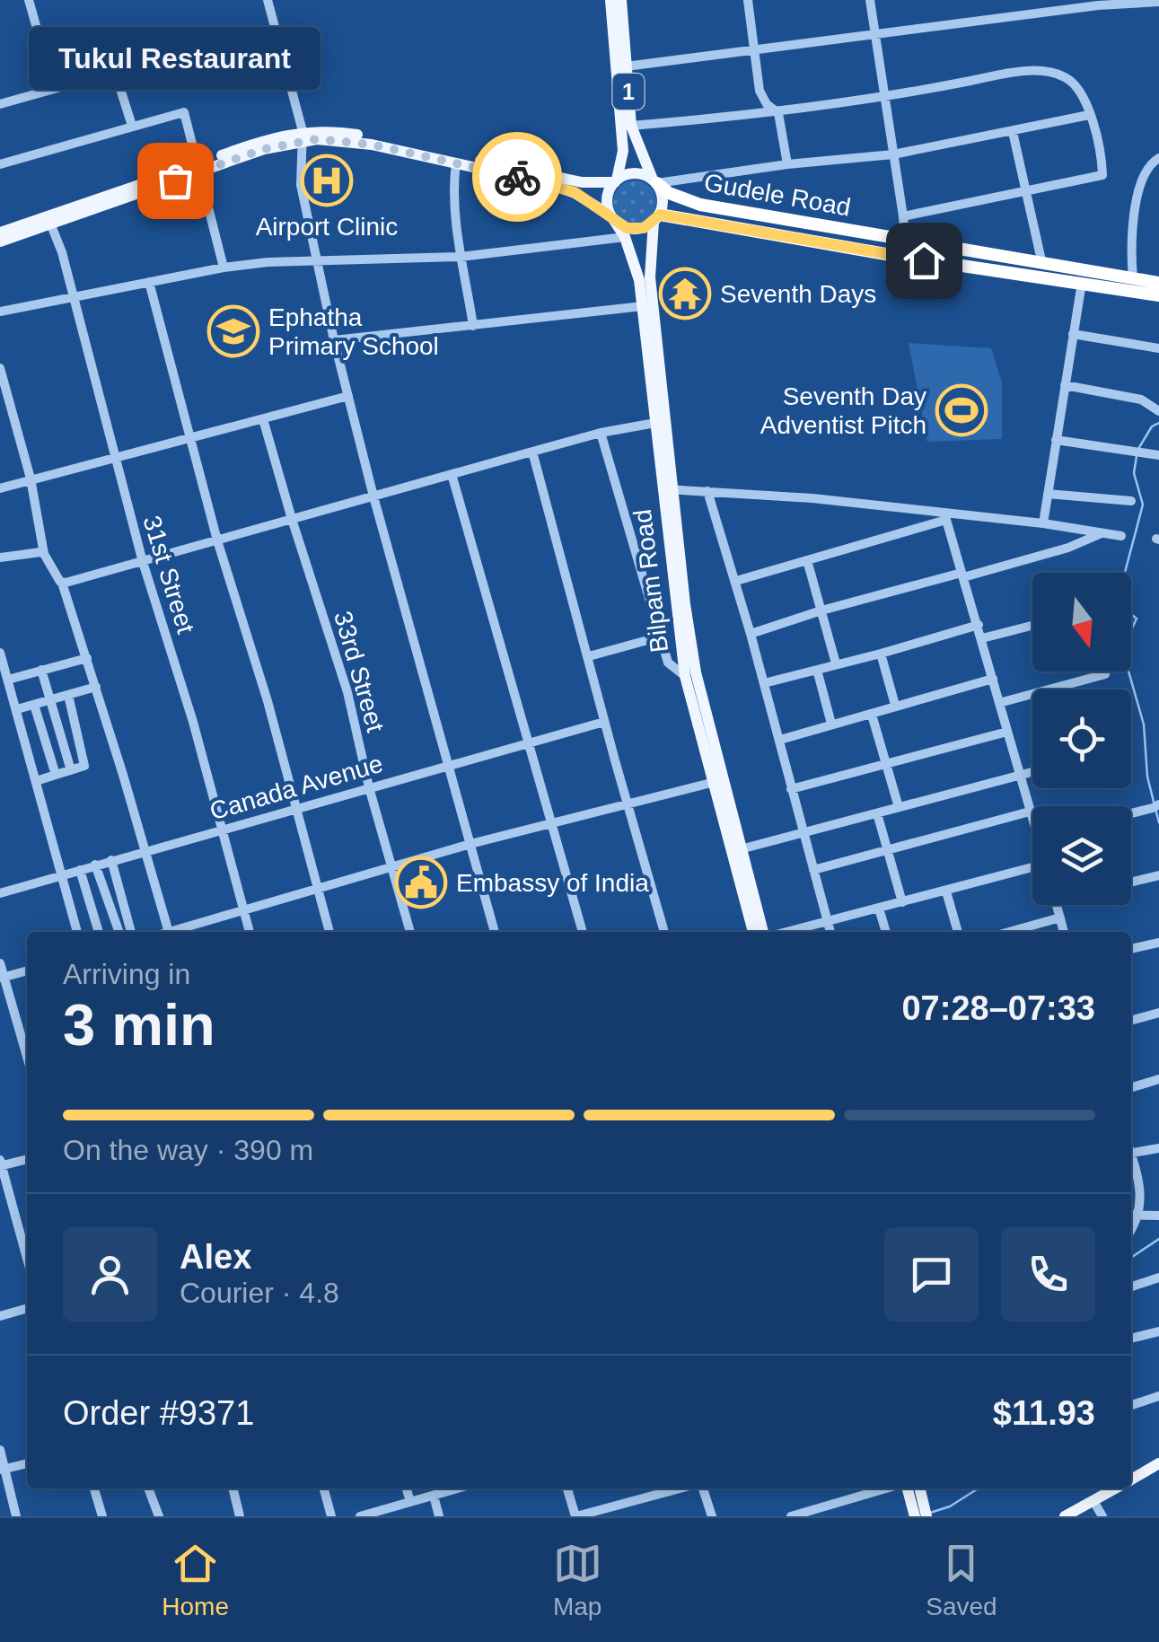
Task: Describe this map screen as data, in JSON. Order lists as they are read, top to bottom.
{
  "streets": {
    "highway": ["Gudele Road"],
    "main road": ["1", "Bilpam Road"],
    "street": ["31st Street", "33rd Street", "Canada Avenue"]
  },
  "crossings": [
    ["1", "Gudele Road"],
    ["1", "Bilpam Road"],
    ["Gudele Road", "Bilpam Road"],
    ["31st Street", "Canada Avenue"],
    ["33rd Street", "Canada Avenue"]
  ],
  "places": {
    "other": ["Tukul Restaurant"],
    "hospital": ["Airport Clinic"],
    "temple": ["Seventh Days"],
    "school or university": ["Ephatha Primary School"],
    "sports": ["Seventh Day Adventist Pitch"],
    "public building": ["Embassy of India"]
  },
  "north": "bottom",
  "page": {
    "bubble": "Tukul Restaurant",
    "heading": ["3 min", "Arriving in", "07:28–07:33"],
    "panel": [
      "Alex",
      "Courier · 4.8",
      "Order #9371",
      "$11.93"
    ],
    "bar": "On the way · 390 m",
    "tabs": ["Home", "Map", "Saved"]
  }
}
